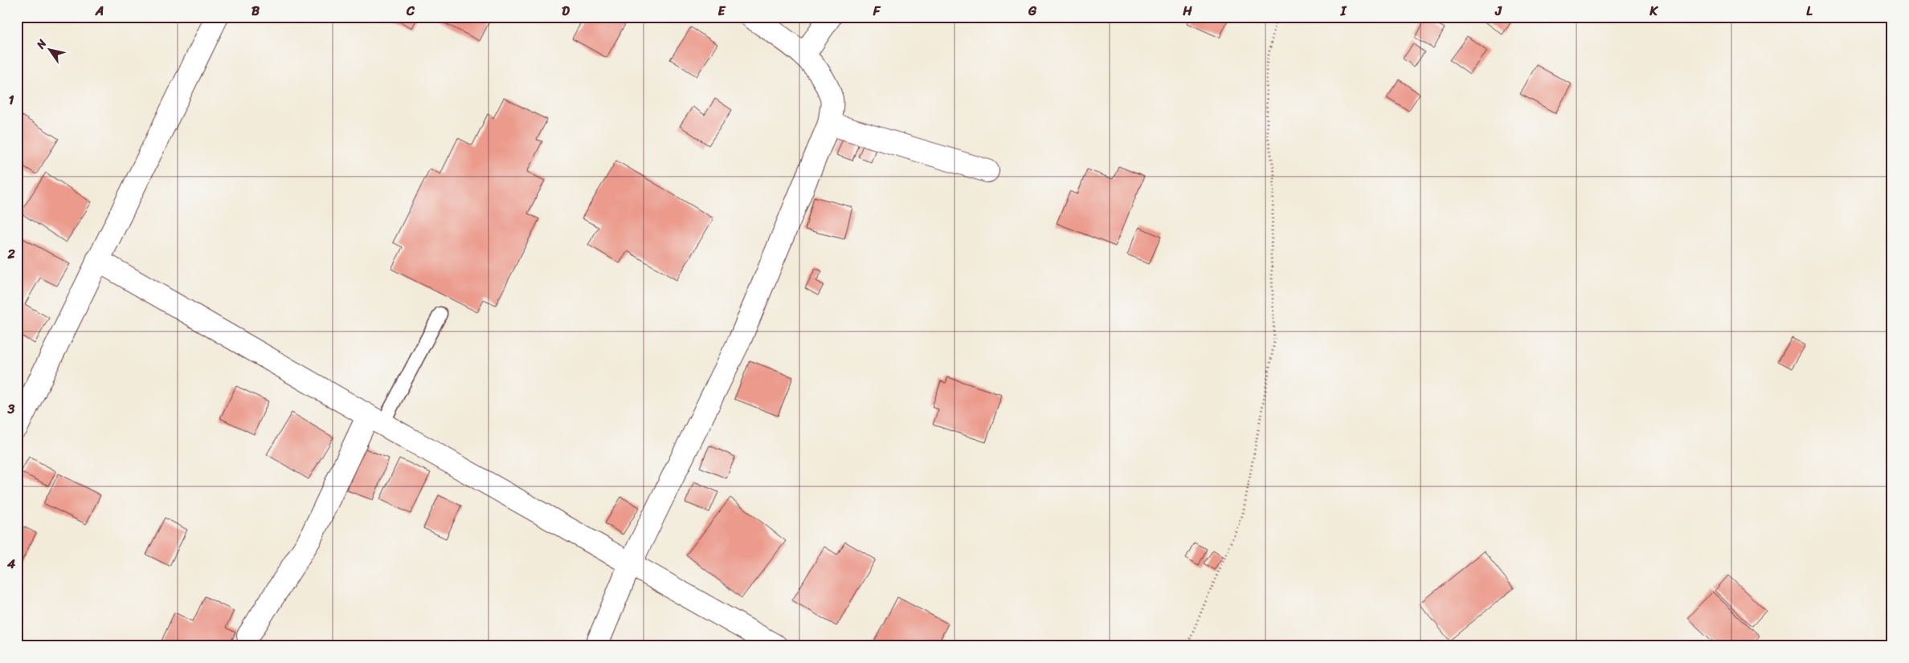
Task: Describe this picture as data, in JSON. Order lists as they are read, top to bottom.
{
  "north": "top left",
  "grid": {
    "columns": [
      "A",
      "B",
      "C",
      "D",
      "E",
      "F",
      "G",
      "H",
      "I",
      "J",
      "K",
      "L"
    ],
    "rows": [
      "1",
      "2",
      "3",
      "4"
    ]
  }
}
